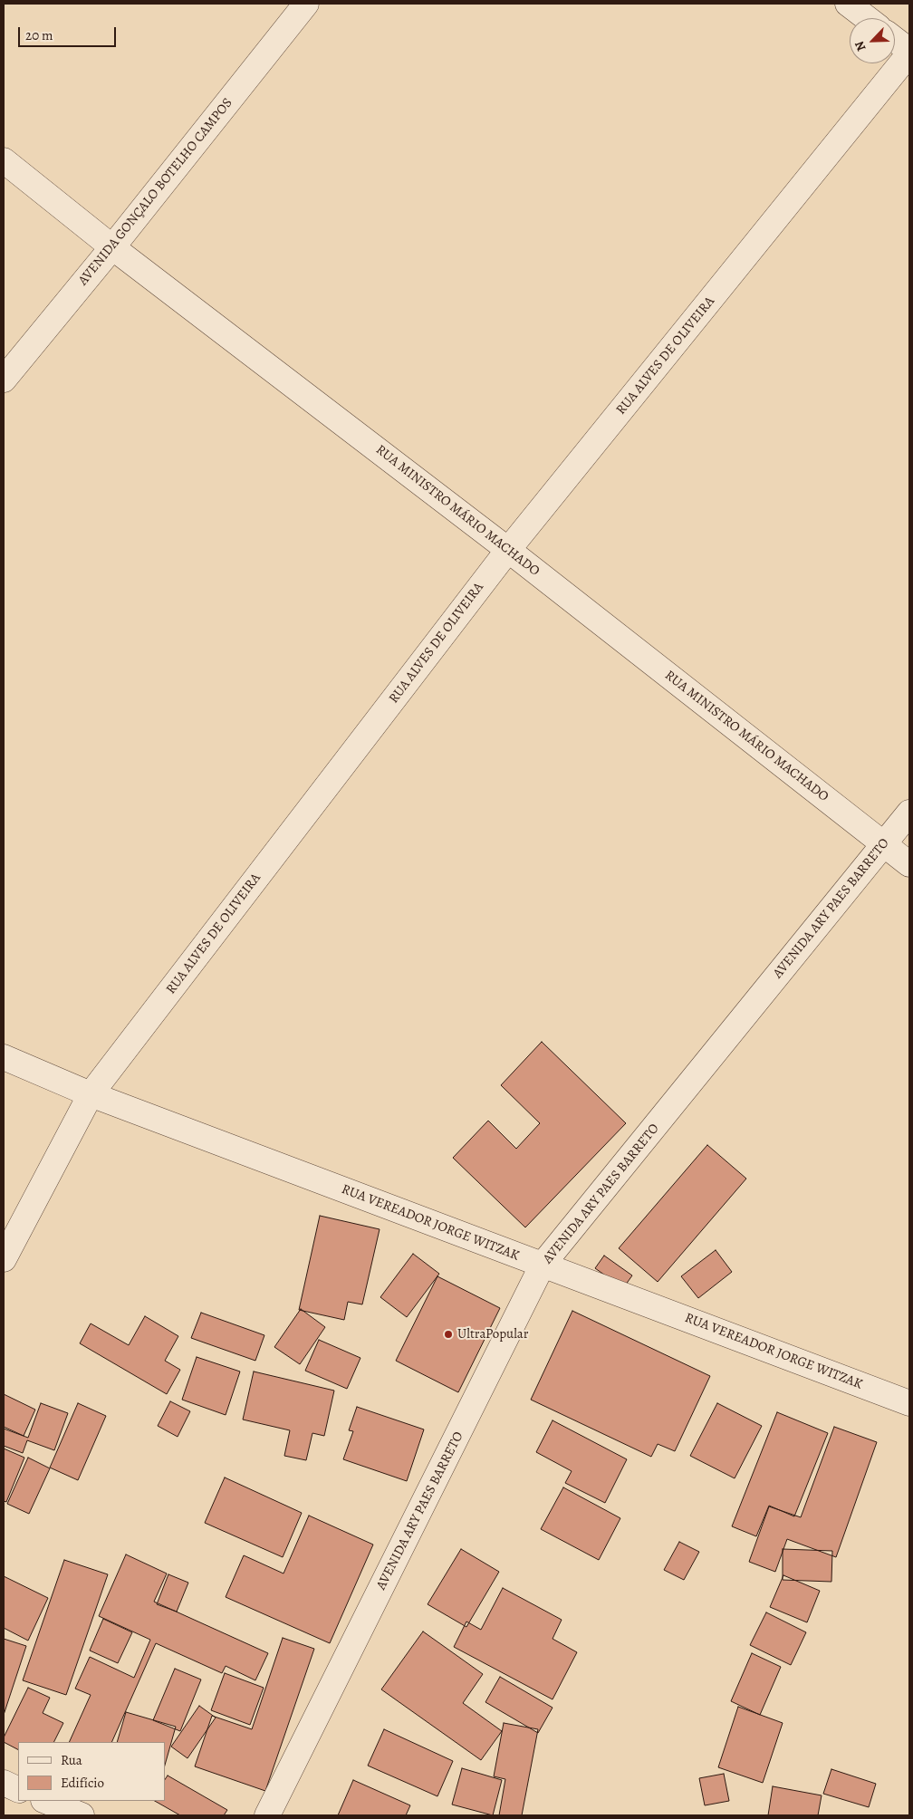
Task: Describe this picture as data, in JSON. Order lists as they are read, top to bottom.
{
  "streets": {
    "street": [
      "AVENIDA GONÇALO BOTELHO CAMPOS",
      "RUA ALVES DE OLIVEIRA",
      "RUA MINISTRO MÁRIO MACHADO",
      "AVENIDA ARY PAES BARRETO",
      "RUA VEREADOR JORGE WITZAK"
    ]
  },
  "crossings": [
    ["AVENIDA GONÇALO BOTELHO CAMPOS", "RUA MINISTRO MÁRIO MACHADO"],
    ["RUA ALVES DE OLIVEIRA", "RUA MINISTRO MÁRIO MACHADO"],
    ["RUA ALVES DE OLIVEIRA", "RUA VEREADOR JORGE WITZAK"],
    ["RUA MINISTRO MÁRIO MACHADO", "AVENIDA ARY PAES BARRETO"],
    ["AVENIDA ARY PAES BARRETO", "RUA VEREADOR JORGE WITZAK"]
  ],
  "places": ["UltraPopular"],
  "legend": ["Rua", "Edifício"],
  "scale_bar": "20 m",
  "north": "bottom left"
}
